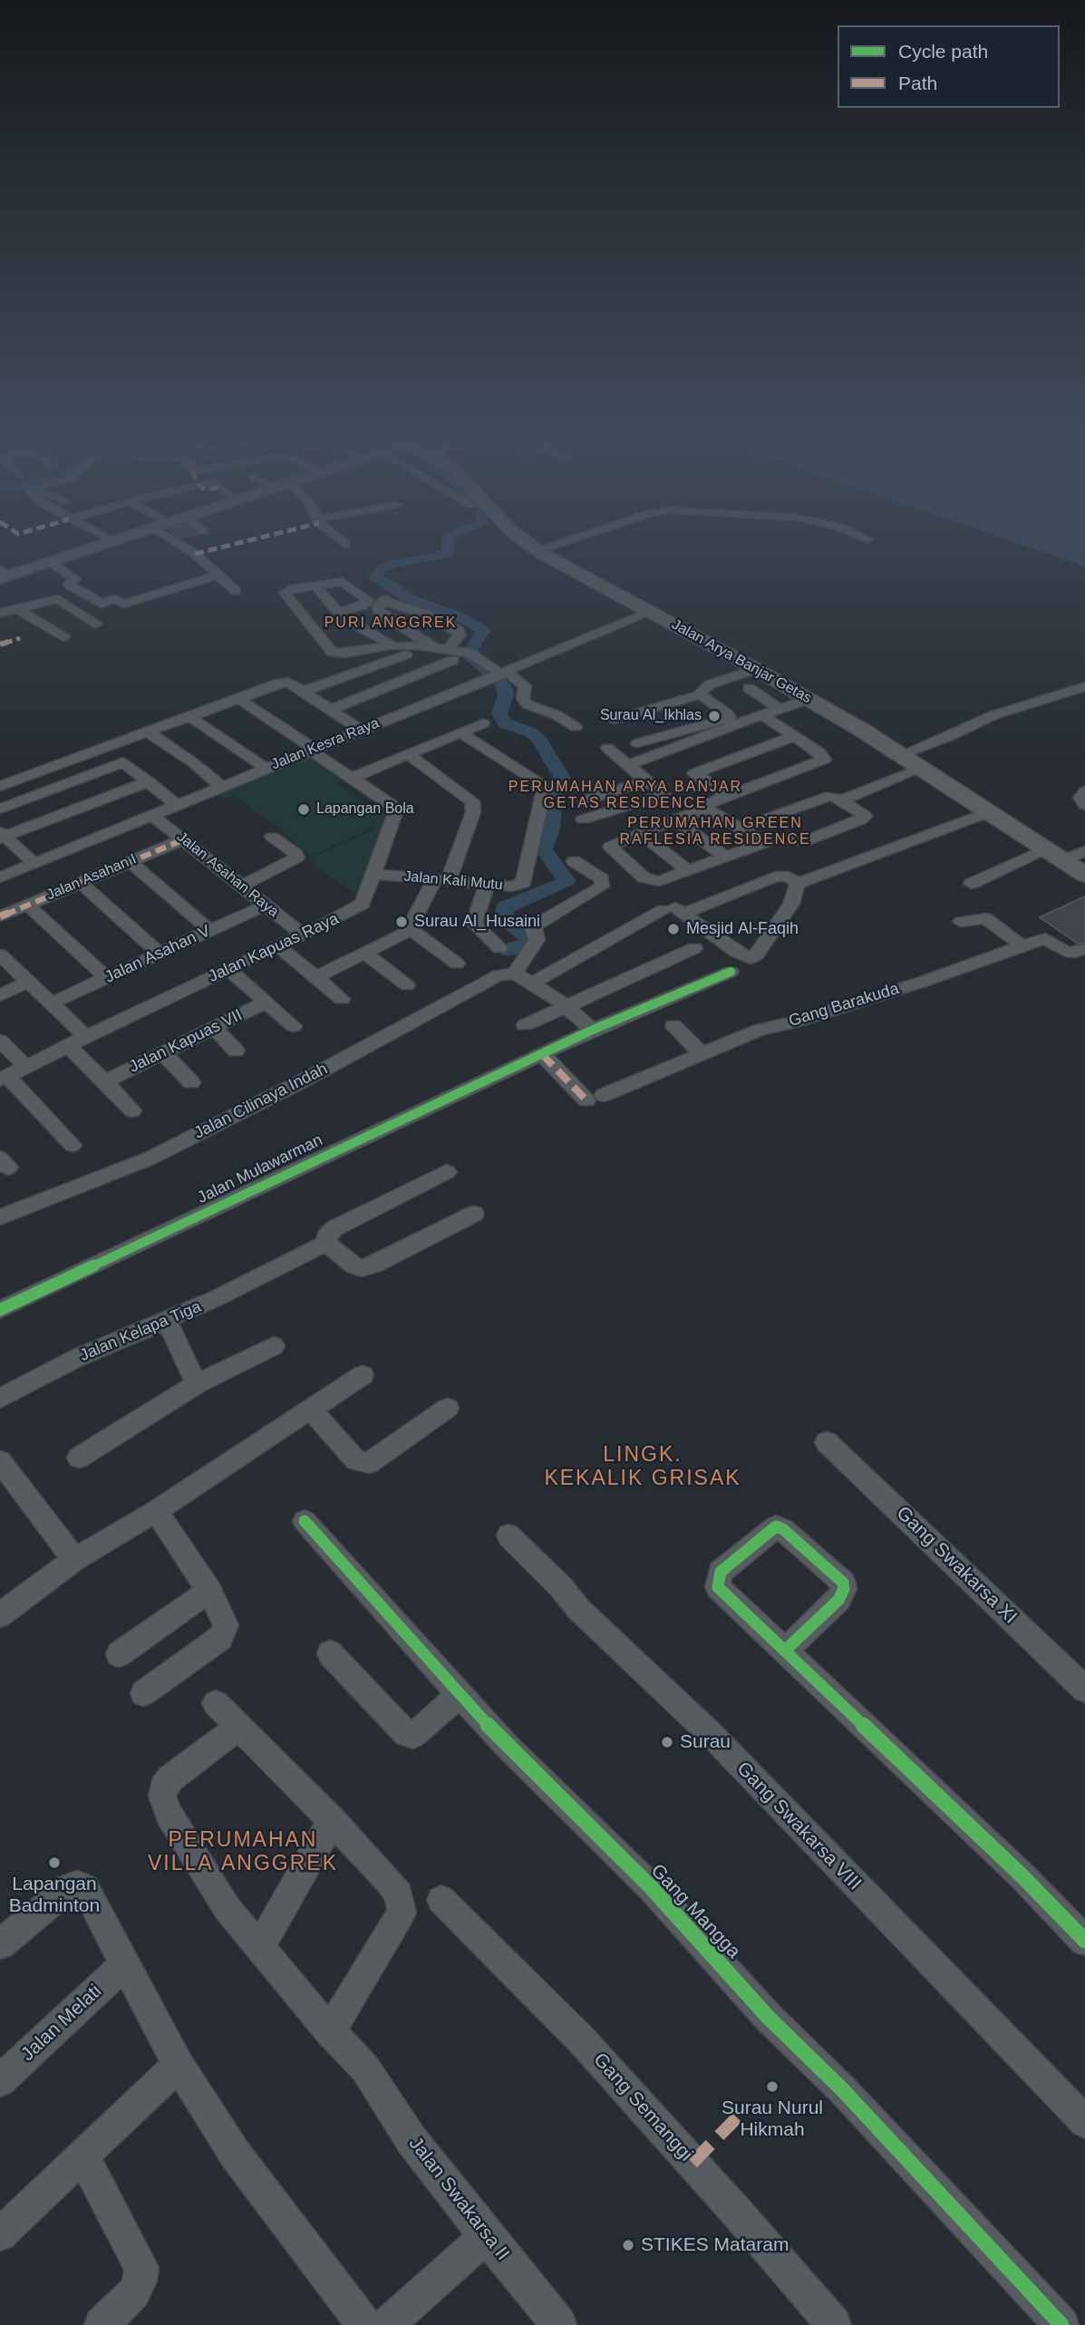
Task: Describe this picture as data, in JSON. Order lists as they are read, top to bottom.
{
  "streets": {
    "highway": ["Jalan Arya Banjar Getas"],
    "street": [
      "Jalan Kesra Raya",
      "Jalan Asahan Raya",
      "Jalan Asahan I",
      "Jalan Kali Mutu",
      "Jalan Kapuas Raya",
      "Jalan Asahan V",
      "Gang Barakuda",
      "Jalan Kapuas VII",
      "Jalan Cilinaya Indah",
      "Jalan Mulawarman",
      "Jalan Kelapa Tiga",
      "Gang Swakarsa XI",
      "Gang Swakarsa VIII",
      "Gang Mangga",
      "Jalan Melati",
      "Gang Semanggi",
      "Jalan Swakarsa II"
    ]
  },
  "crossings": [
    ["Jalan Arya Banjar Getas", "Jalan Kesra Raya"],
    ["Jalan Kesra Raya", "Jalan Asahan Raya"],
    ["Jalan Kesra Raya", "Jalan Kapuas Raya"],
    ["Jalan Asahan Raya", "Jalan Asahan I"],
    ["Jalan Asahan Raya", "Jalan Kapuas Raya"],
    ["Jalan Asahan Raya", "Jalan Asahan V"],
    ["Jalan Kali Mutu", "Jalan Kapuas Raya"],
    ["Gang Barakuda", "Jalan Mulawarman"]
  ],
  "districts": [
    "PURI ANGGREK",
    "PERUMAHAN ARYA BANJAR GETAS RESIDENCE",
    "PERUMAHAN GREEN RAFLESIA RESIDENCE",
    "LINGK. KEKALIK GRISAK",
    "PERUMAHAN VILLA ANGGREK"
  ],
  "places": [
    "Surau Al_Ikhlas",
    "Lapangan Bola",
    "Surau Al_Husaini",
    "Mesjid Al-Faqih",
    "Surau",
    "Lapangan Badminton",
    "Surau Nurul Hikmah",
    "STIKES Mataram"
  ],
  "legend": ["Cycle path", "Path"]
}
